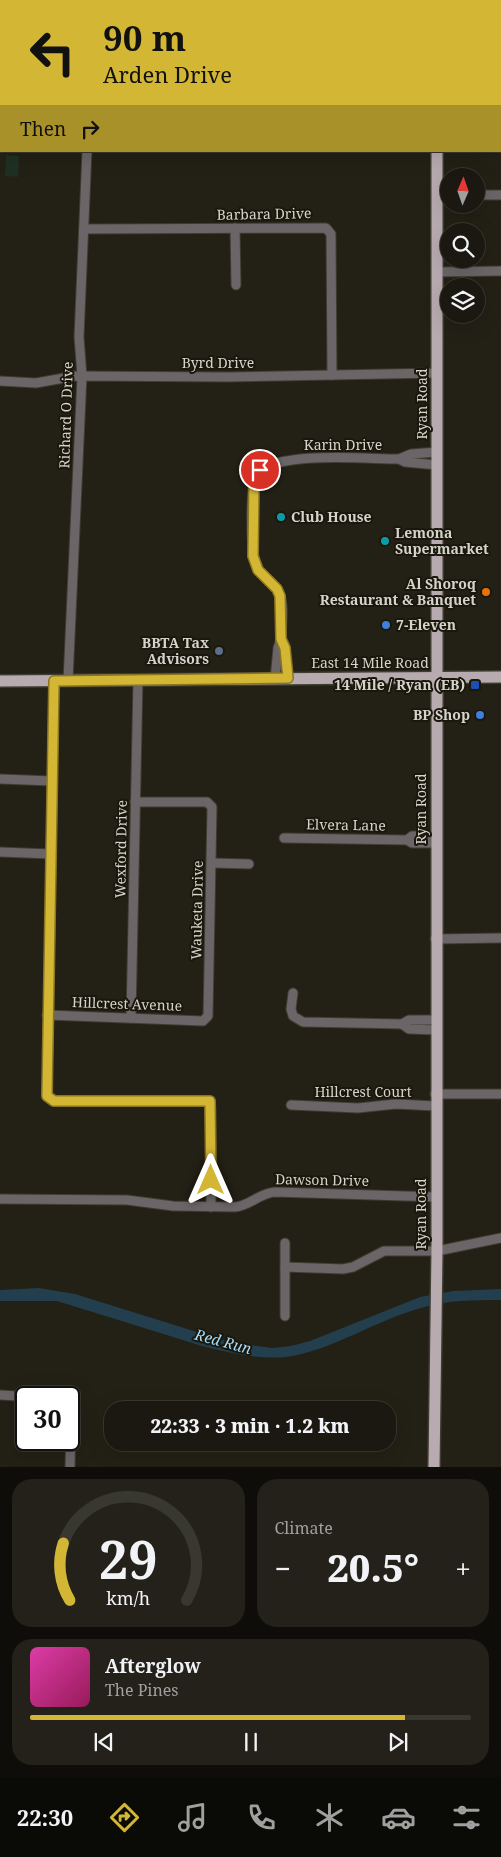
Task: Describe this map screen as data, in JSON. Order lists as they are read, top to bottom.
{
  "streets": {
    "main road": ["Ryan Road", "East 14 Mile Road"],
    "street": [
      "Barbara Drive",
      "Byrd Drive",
      "Richard O Drive",
      "Karin Drive",
      "Elvera Lane",
      "Wexford Drive",
      "Wauketa Drive",
      "Hillcrest Avenue",
      "Hillcrest Court",
      "Dawson Drive"
    ]
  },
  "crossings": [
    ["Barbara Drive", "Byrd Drive"],
    ["Barbara Drive", "Richard O Drive"],
    ["Byrd Drive", "Ryan Road"],
    ["Byrd Drive", "Richard O Drive"],
    ["Ryan Road", "Karin Drive"],
    ["Ryan Road", "East 14 Mile Road"],
    ["Ryan Road", "Elvera Lane"],
    ["Ryan Road", "Hillcrest Court"],
    ["Ryan Road", "Dawson Drive"],
    ["Richard O Drive", "East 14 Mile Road"],
    ["Karin Drive", "East 14 Mile Road"],
    ["East 14 Mile Road", "Wexford Drive"],
    ["Wexford Drive", "Wauketa Drive"],
    ["Wexford Drive", "Hillcrest Avenue"],
    ["Wauketa Drive", "Hillcrest Avenue"]
  ],
  "water": ["Red Run"],
  "places": {
    "other": [
      "Club House",
      "Lemona Supermarket",
      "Al Shoroq Restaurant & Banquet",
      "7-Eleven",
      "BBTA Tax Advisors",
      "BP Shop"
    ],
    "transit": ["14 Mile / Ryan (EB)"]
  },
  "north": "top",
  "page": {
    "turn": ["90 m", "Arden Drive"],
    "then": "Then",
    "limit": "30",
    "trip": "22:33 · 3 min · 1.2 km",
    "tile": "Climate",
    "heat": ["−", "20.5°", "+"],
    "song": ["Afterglow", "The Pines"],
    "tabs": "22:30",
    "gauge": ["29", "km/h"]
  }
}
